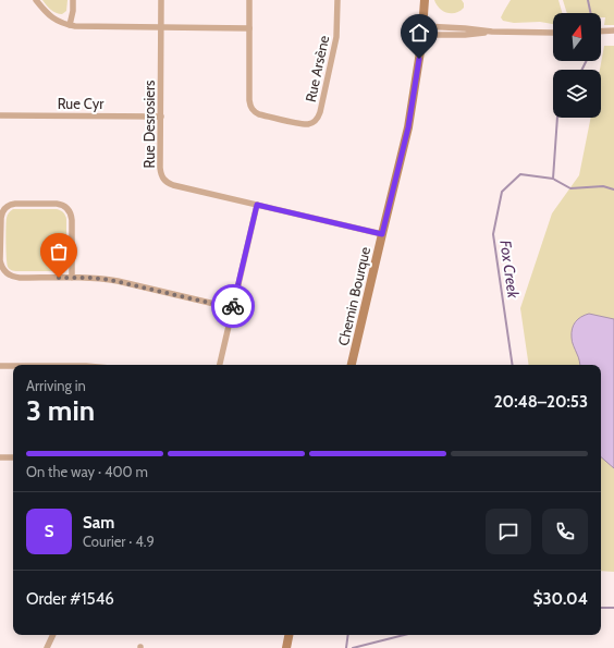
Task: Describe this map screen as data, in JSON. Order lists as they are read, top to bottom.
{
  "streets": {
    "street": [
      "Rue Arsène",
      "Rue Cyr",
      "Rue Desrosiers",
      "Chemin Bourque"
    ]
  },
  "crossings": [
    ["Rue Cyr", "Rue Desrosiers"],
    ["Rue Desrosiers", "Chemin Bourque"]
  ],
  "water": ["Fox Creek"],
  "north": "top",
  "page": {
    "heading": ["3 min", "Arriving in", "20:48–20:53"],
    "panel": [
      "Sam",
      "Courier · 4.9",
      "Order #1546",
      "$30.04"
    ],
    "bar": "On the way · 400 m",
    "round": "S"
  }
}
